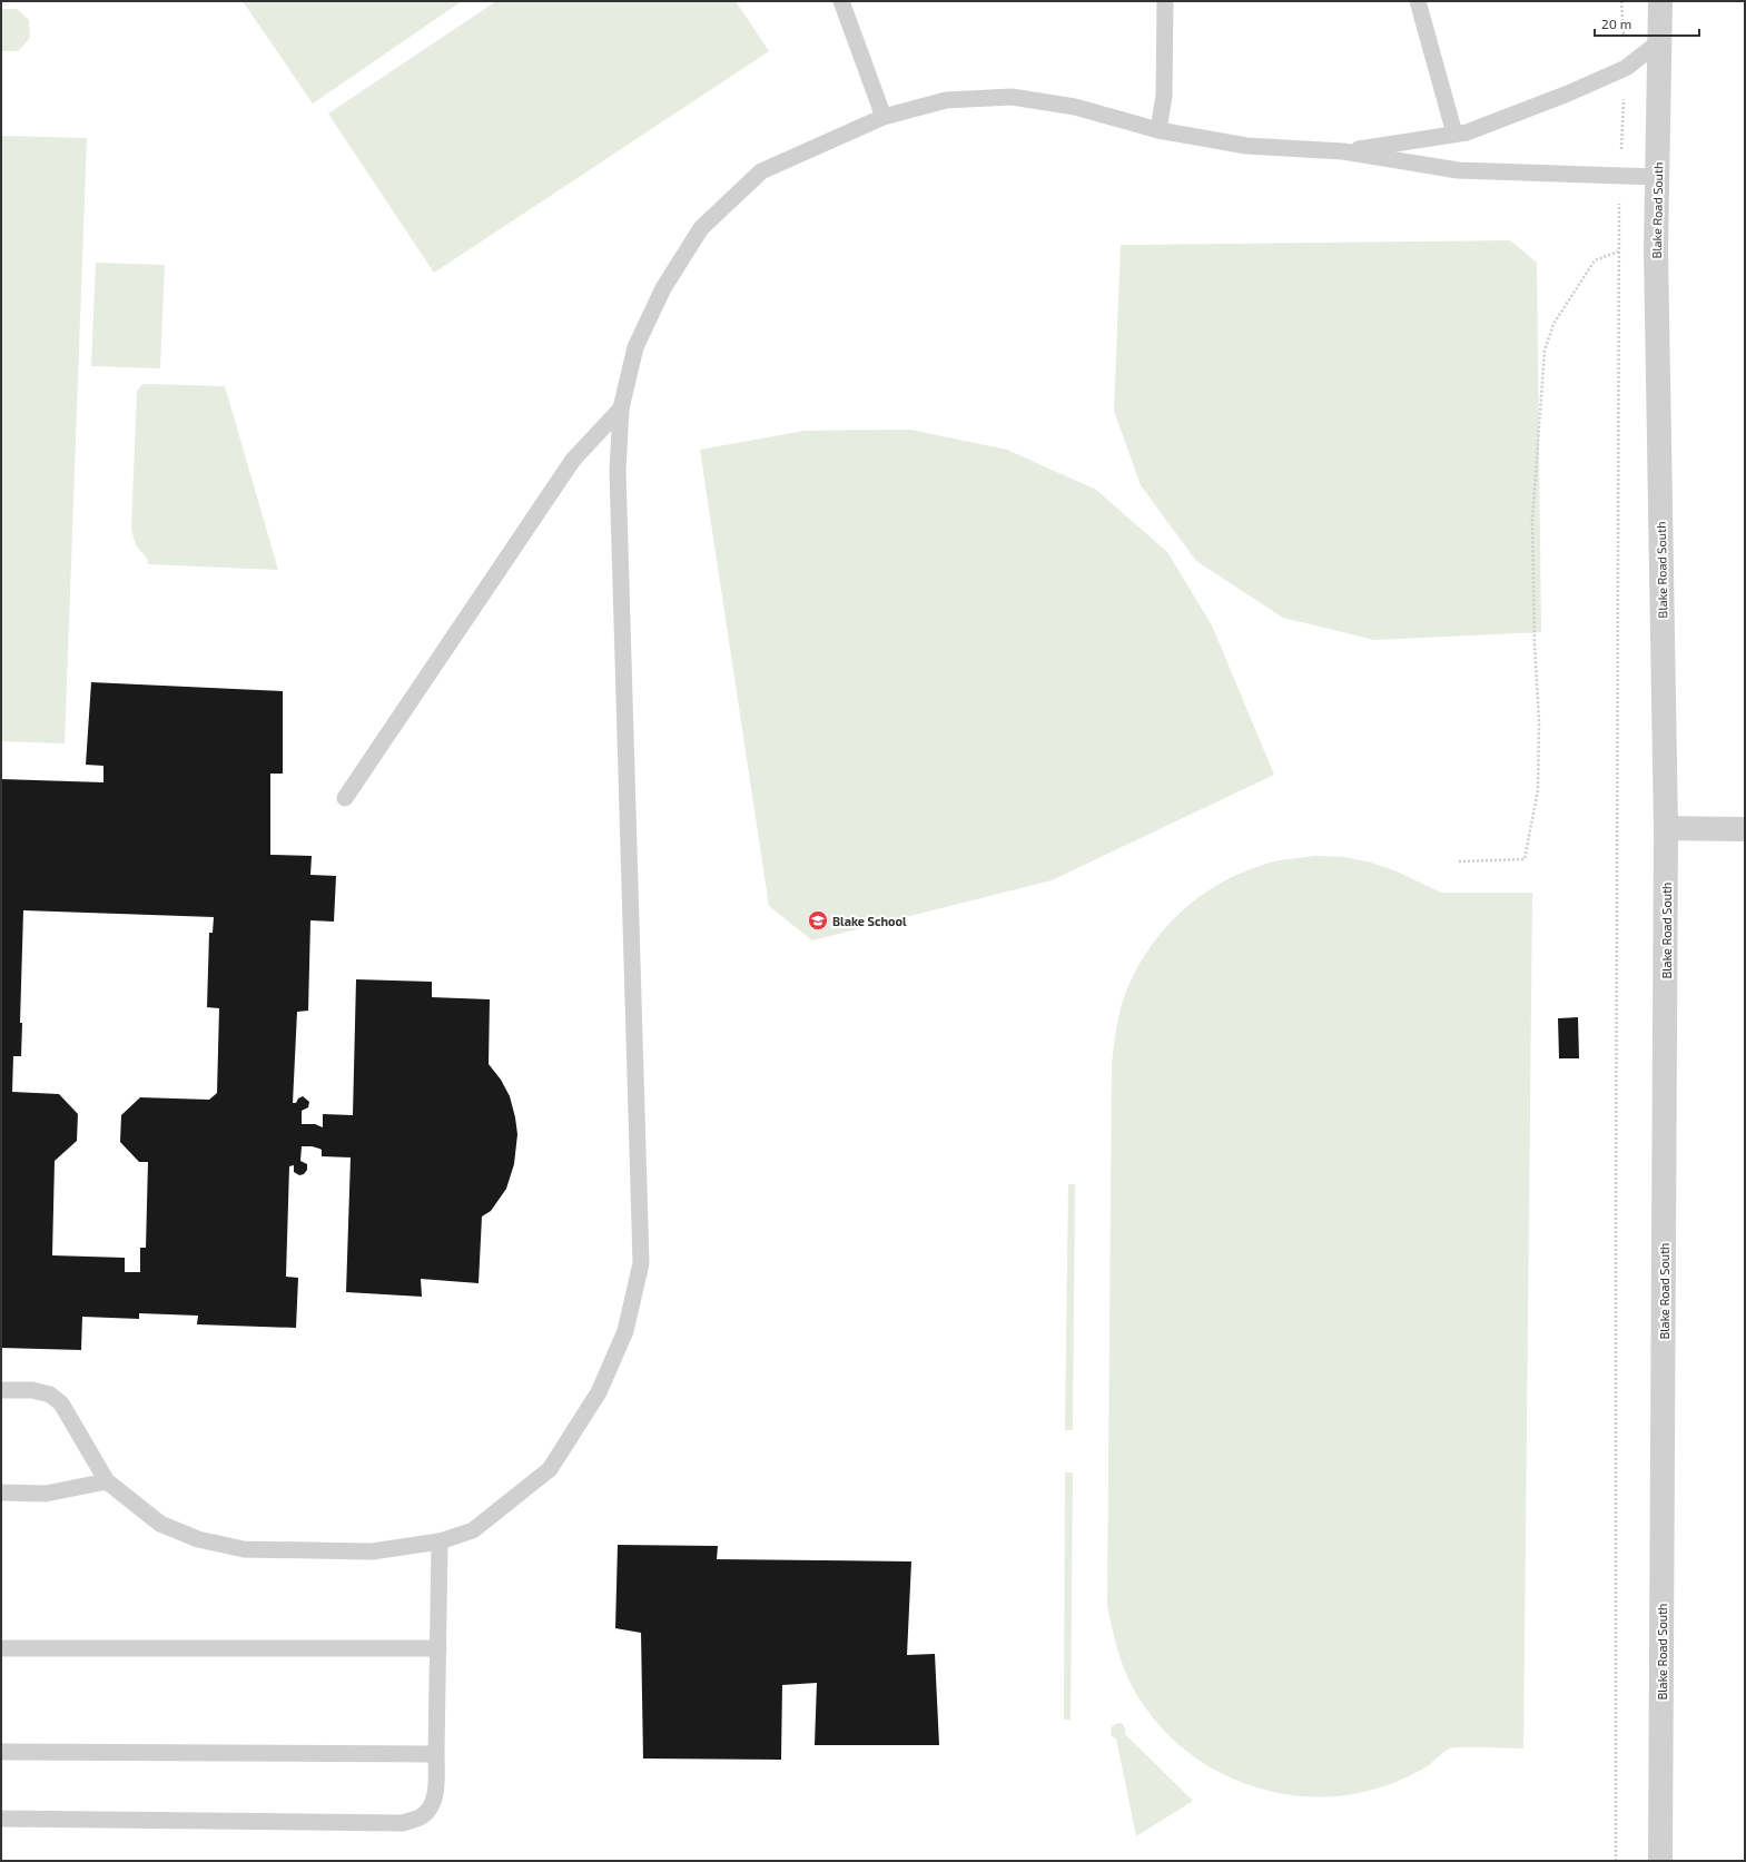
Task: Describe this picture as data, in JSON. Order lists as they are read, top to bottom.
{
  "streets": {
    "street": ["Blake Road South"]
  },
  "places": {
    "school or university": ["Blake School"]
  },
  "scale_bar": "20 m"
}
